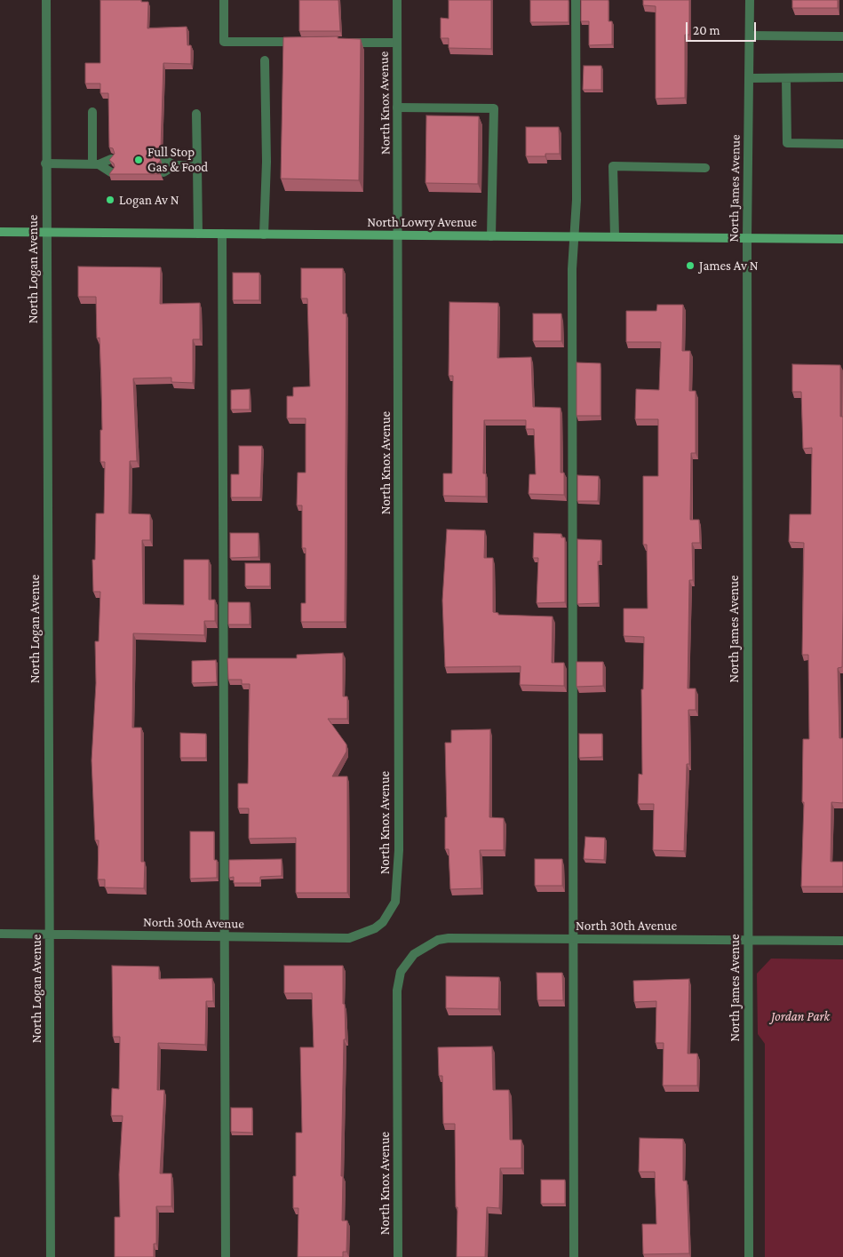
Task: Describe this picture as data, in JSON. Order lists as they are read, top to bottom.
{
  "streets": {
    "main road": ["North Lowry Avenue"],
    "street": [
      "North Knox Avenue",
      "North James Avenue",
      "North Logan Avenue",
      "North 30th Avenue"
    ]
  },
  "crossings": [
    ["North Knox Avenue", "North Lowry Avenue"],
    ["North Knox Avenue", "North 30th Avenue"],
    ["North James Avenue", "North Lowry Avenue"],
    ["North James Avenue", "North 30th Avenue"],
    ["North Lowry Avenue", "North Logan Avenue"],
    ["North Logan Avenue", "North 30th Avenue"]
  ],
  "parks": ["Jordan Park"],
  "places": ["Full Stop Gas & Food", "Logan Av N", "James Av N"],
  "scale_bar": "20 m"
}
